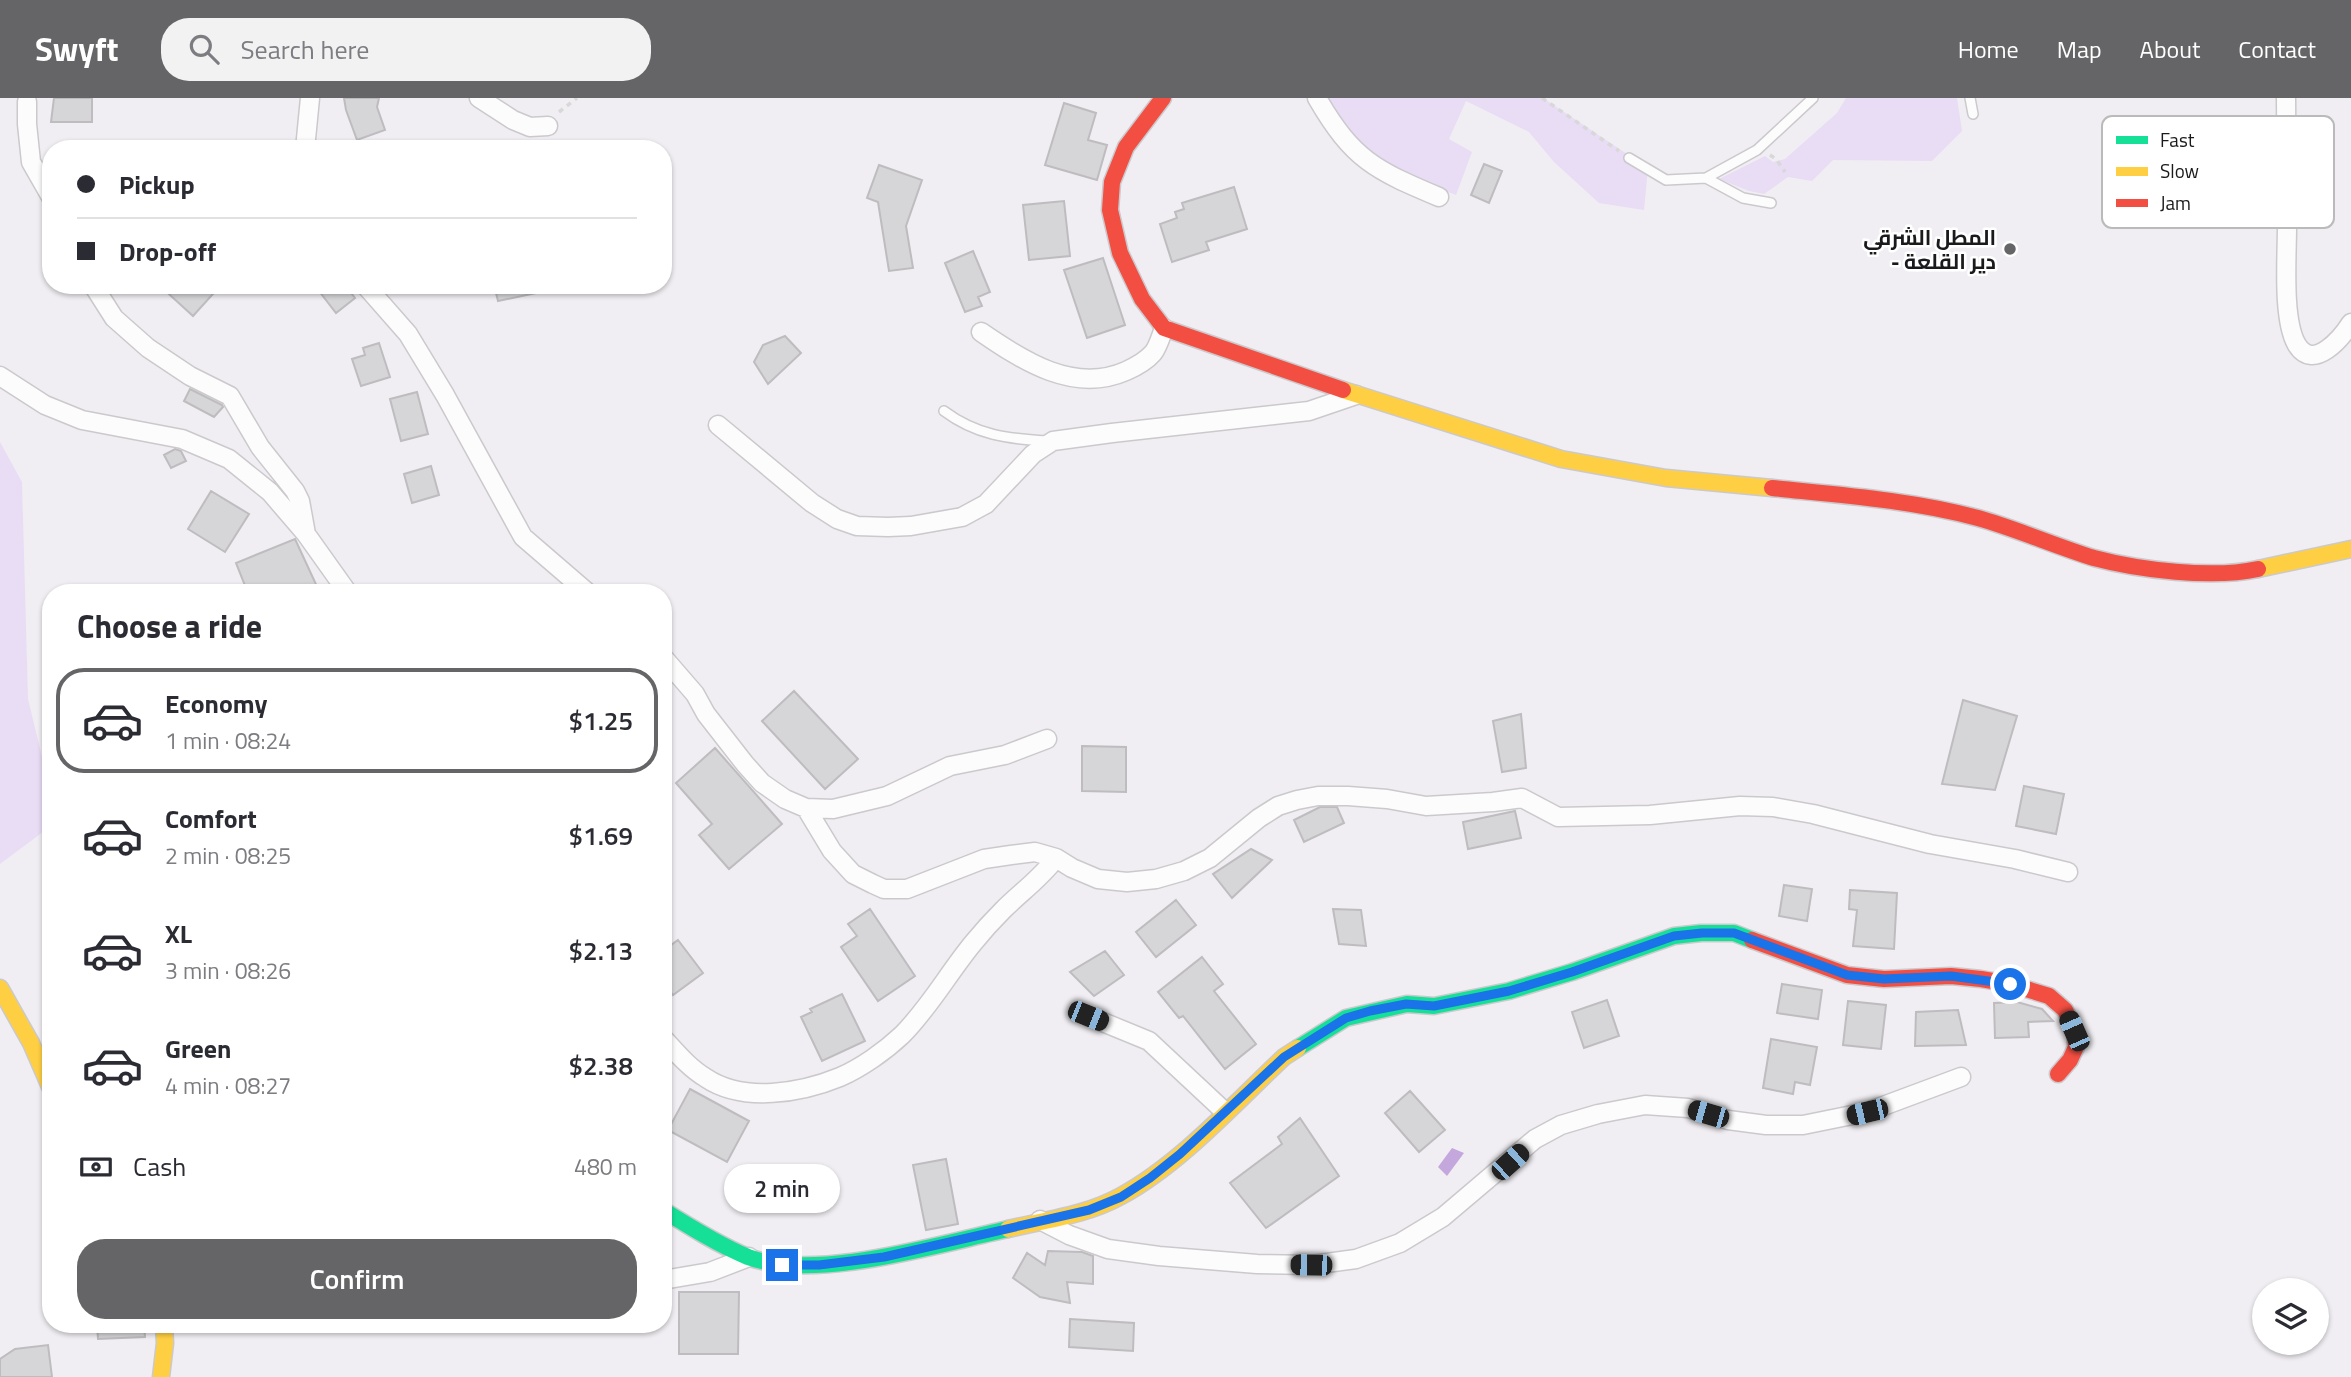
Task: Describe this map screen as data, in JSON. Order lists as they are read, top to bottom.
{
  "places": ["المطل الشرقي - دير القلعة"],
  "legend": ["Fast", "Slow", "Jam"],
  "page": {
    "header": "Swyft",
    "search": "Search here",
    "nav": [
      "Home",
      "Map",
      "About",
      "Contact"
    ],
    "banner": ["Pickup", "Drop-off"],
    "heading": "Choose a ride",
    "list": [
      {
        "name": "Economy",
        "note": "1 min · 08:24",
        "value": "$1.25"
      },
      {
        "name": "Comfort",
        "note": "2 min · 08:25",
        "value": "$1.69"
      },
      {
        "name": "XL",
        "note": "3 min · 08:26",
        "value": "$2.13"
      },
      {
        "name": "Green",
        "note": "4 min · 08:27",
        "value": "$2.38"
      }
    ],
    "pay": ["Cash", "480 m"],
    "bubble": "2 min",
    "buttons": "Confirm"
  }
}
